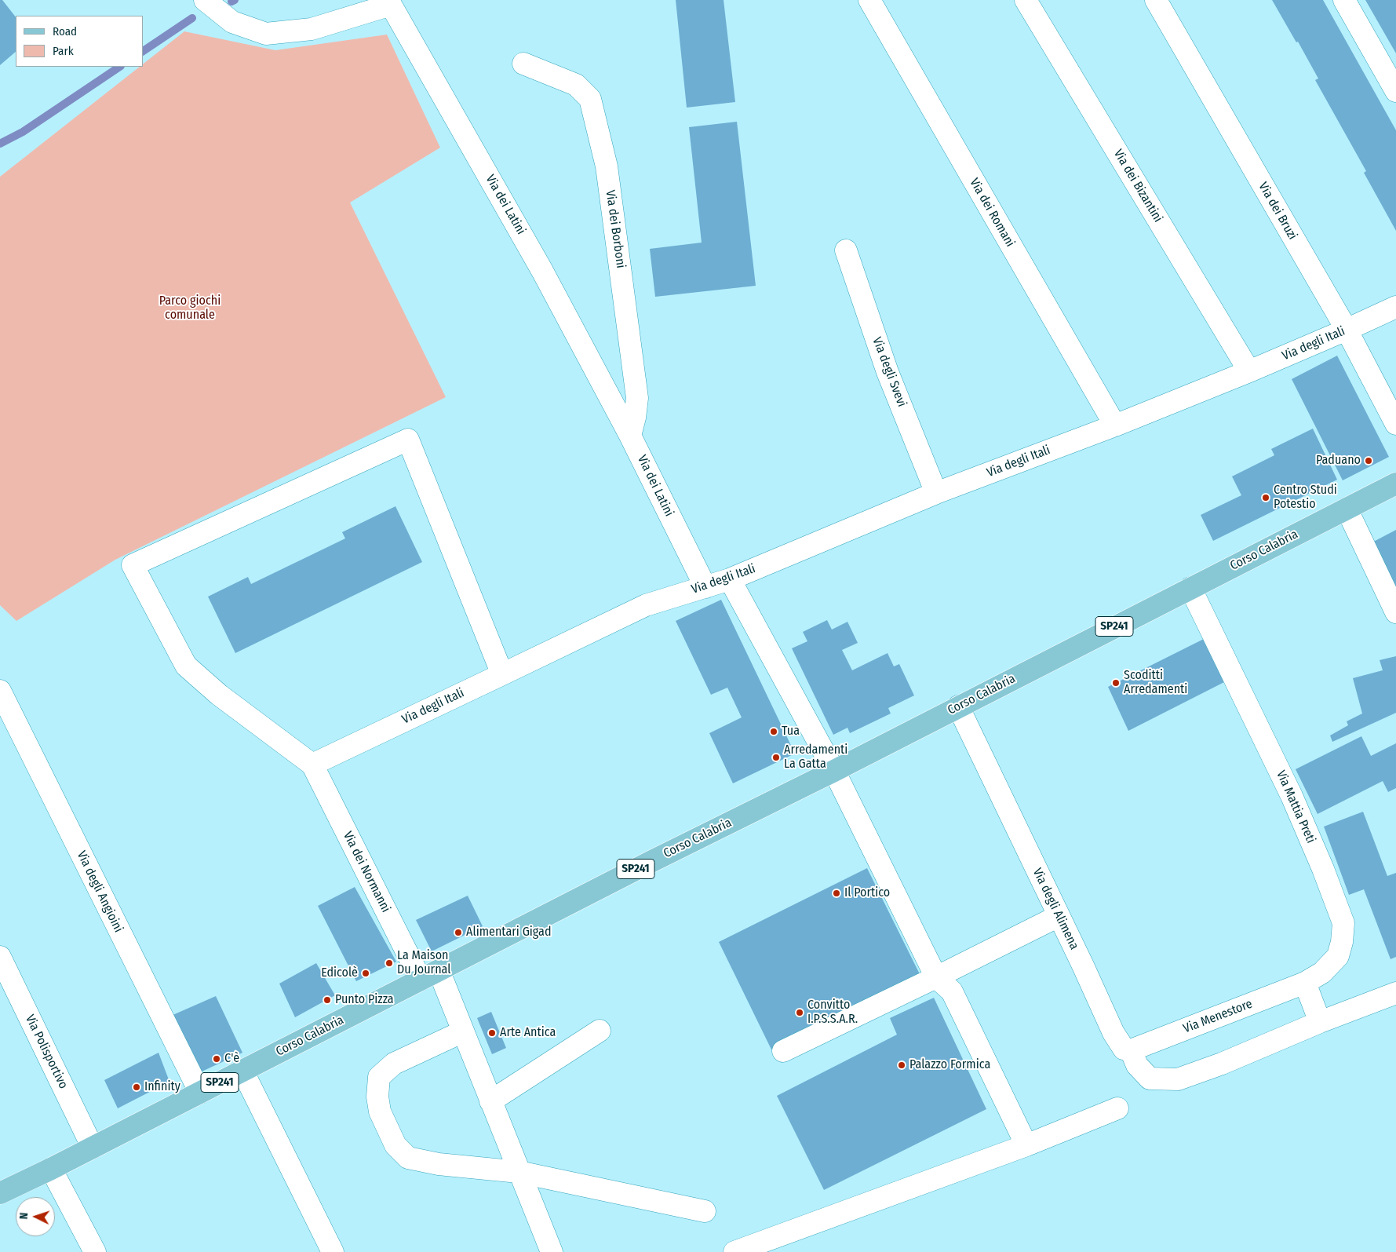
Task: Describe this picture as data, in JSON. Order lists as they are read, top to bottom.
{
  "streets": {
    "main road": ["Corso Calabria", "SP241"],
    "street": [
      "Via dei Bizantini",
      "Via dei Latini",
      "Via dei Bruzi",
      "Via dei Romani",
      "Via dei Borboni",
      "Via degli Itali",
      "Via degli Svevi",
      "Via Mattia Preti",
      "Via dei Normanni",
      "Via degli Angioini",
      "Via degli Alimena",
      "Via Menestore",
      "Via Polisportivo"
    ]
  },
  "crossings": [
    ["Via dei Bizantini", "Via degli Itali"],
    ["Via dei Latini", "Via dei Borboni"],
    ["Via dei Latini", "Via degli Itali"],
    ["Via dei Bruzi", "Via degli Itali"],
    ["Via dei Romani", "Via degli Itali"],
    ["Via degli Itali", "Via degli Svevi"],
    ["Via degli Itali", "Via dei Normanni"],
    ["Corso Calabria", "Via Mattia Preti"],
    ["Corso Calabria", "Via dei Normanni"],
    ["Corso Calabria", "Via degli Angioini"],
    ["Corso Calabria", "Via degli Alimena"],
    ["Corso Calabria", "Via Polisportivo"],
    ["Via Mattia Preti", "Via Menestore"],
    ["Via degli Alimena", "Via Menestore"]
  ],
  "parks": ["Parco giochi comunale"],
  "places": [
    "Paduano",
    "Centro Studi Potestio",
    "Scoditti Arredamenti",
    "Tua",
    "Arredamenti La Gatta",
    "Il Portico",
    "Alimentari Gigad",
    "La Maison Du Journal",
    "Edicolè",
    "Punto Pizza",
    "Convitto I.P.S.S.A.R.",
    "Arte Antica",
    "C'è",
    "Palazzo Formica",
    "Infinity"
  ],
  "legend": ["Road", "Park"],
  "north": "left"
}
